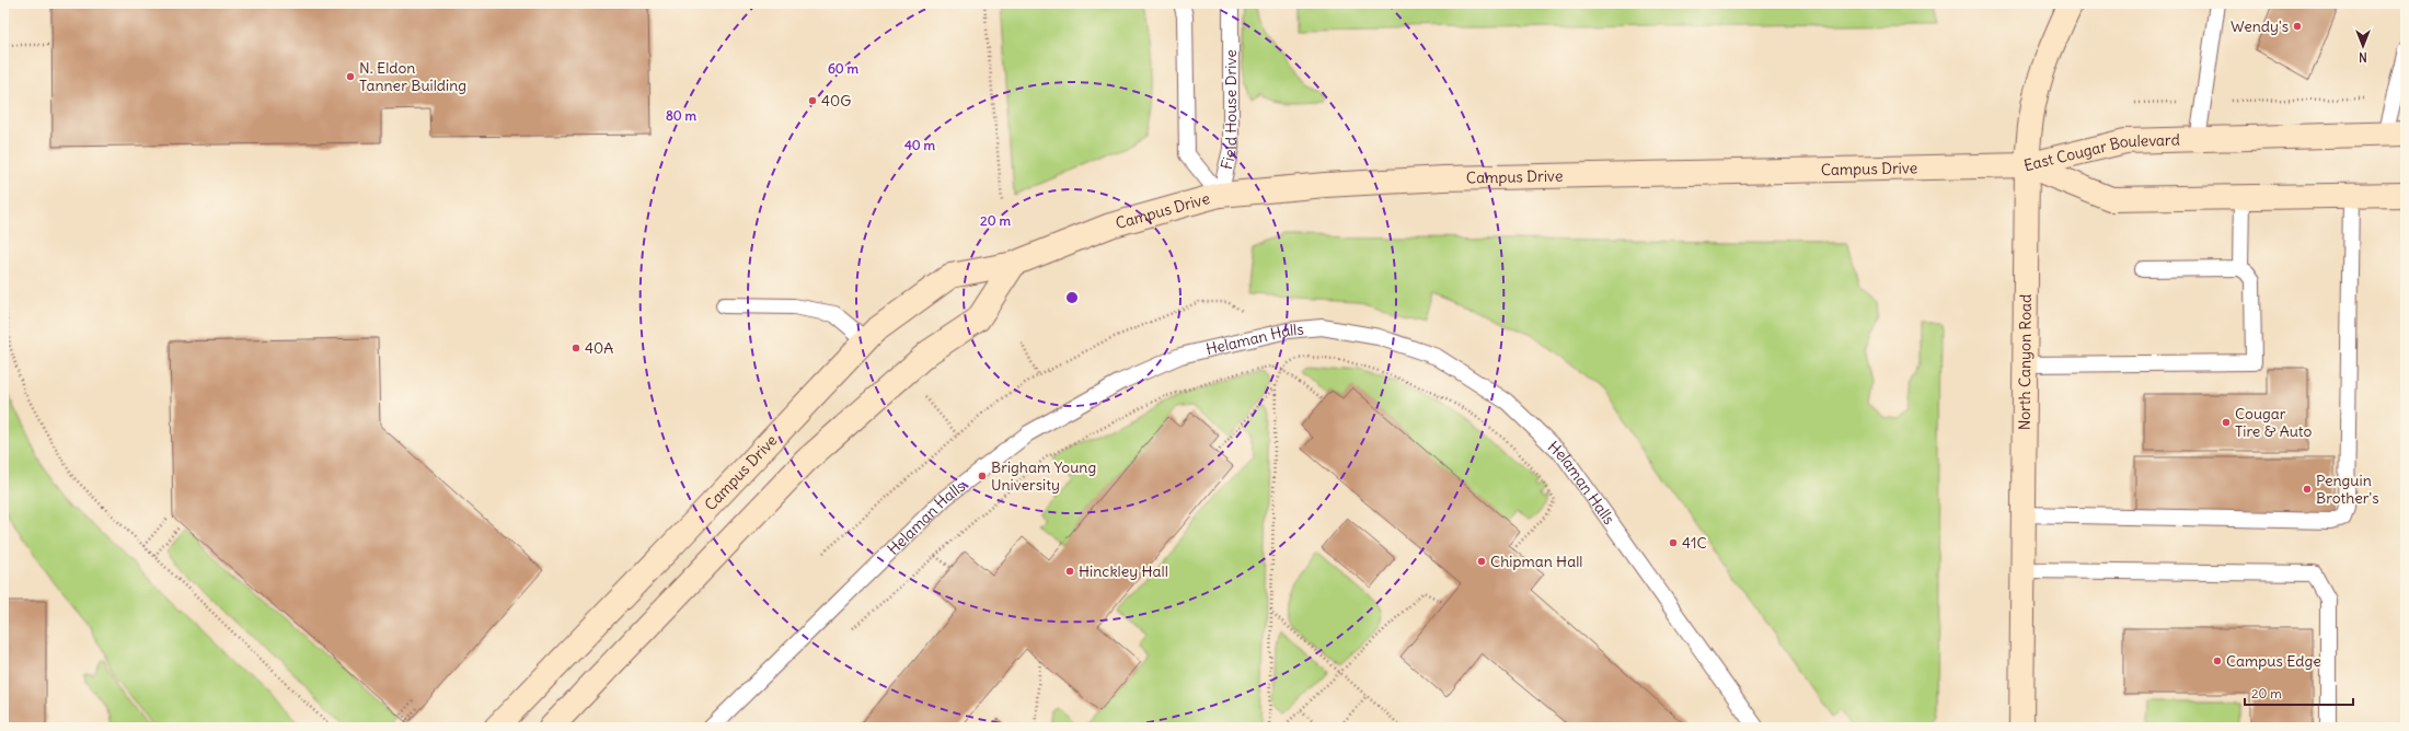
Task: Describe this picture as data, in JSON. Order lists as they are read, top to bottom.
{
  "streets": {
    "main road": ["East Cougar Boulevard", "Campus Drive", "North Canyon Road"],
    "lane": ["Field House Drive", "Helaman Halls"]
  },
  "crossings": [
    ["Field House Drive", "Campus Drive"],
    ["East Cougar Boulevard", "Campus Drive"],
    ["East Cougar Boulevard", "North Canyon Road"],
    ["Campus Drive", "North Canyon Road"]
  ],
  "places": [
    "Wendy's",
    "N. Eldon Tanner Building",
    "40G",
    "40A",
    "Cougar Tire & Auto",
    "Brigham Young University",
    "Penguin Brother's",
    "41C",
    "Chipman Hall",
    "Hinckley Hall",
    "Campus Edge"
  ],
  "scale_bar": "20 m",
  "north": "bottom",
  "rings": [
    "60 m",
    "80 m",
    "40 m",
    "20 m"
  ]
}
